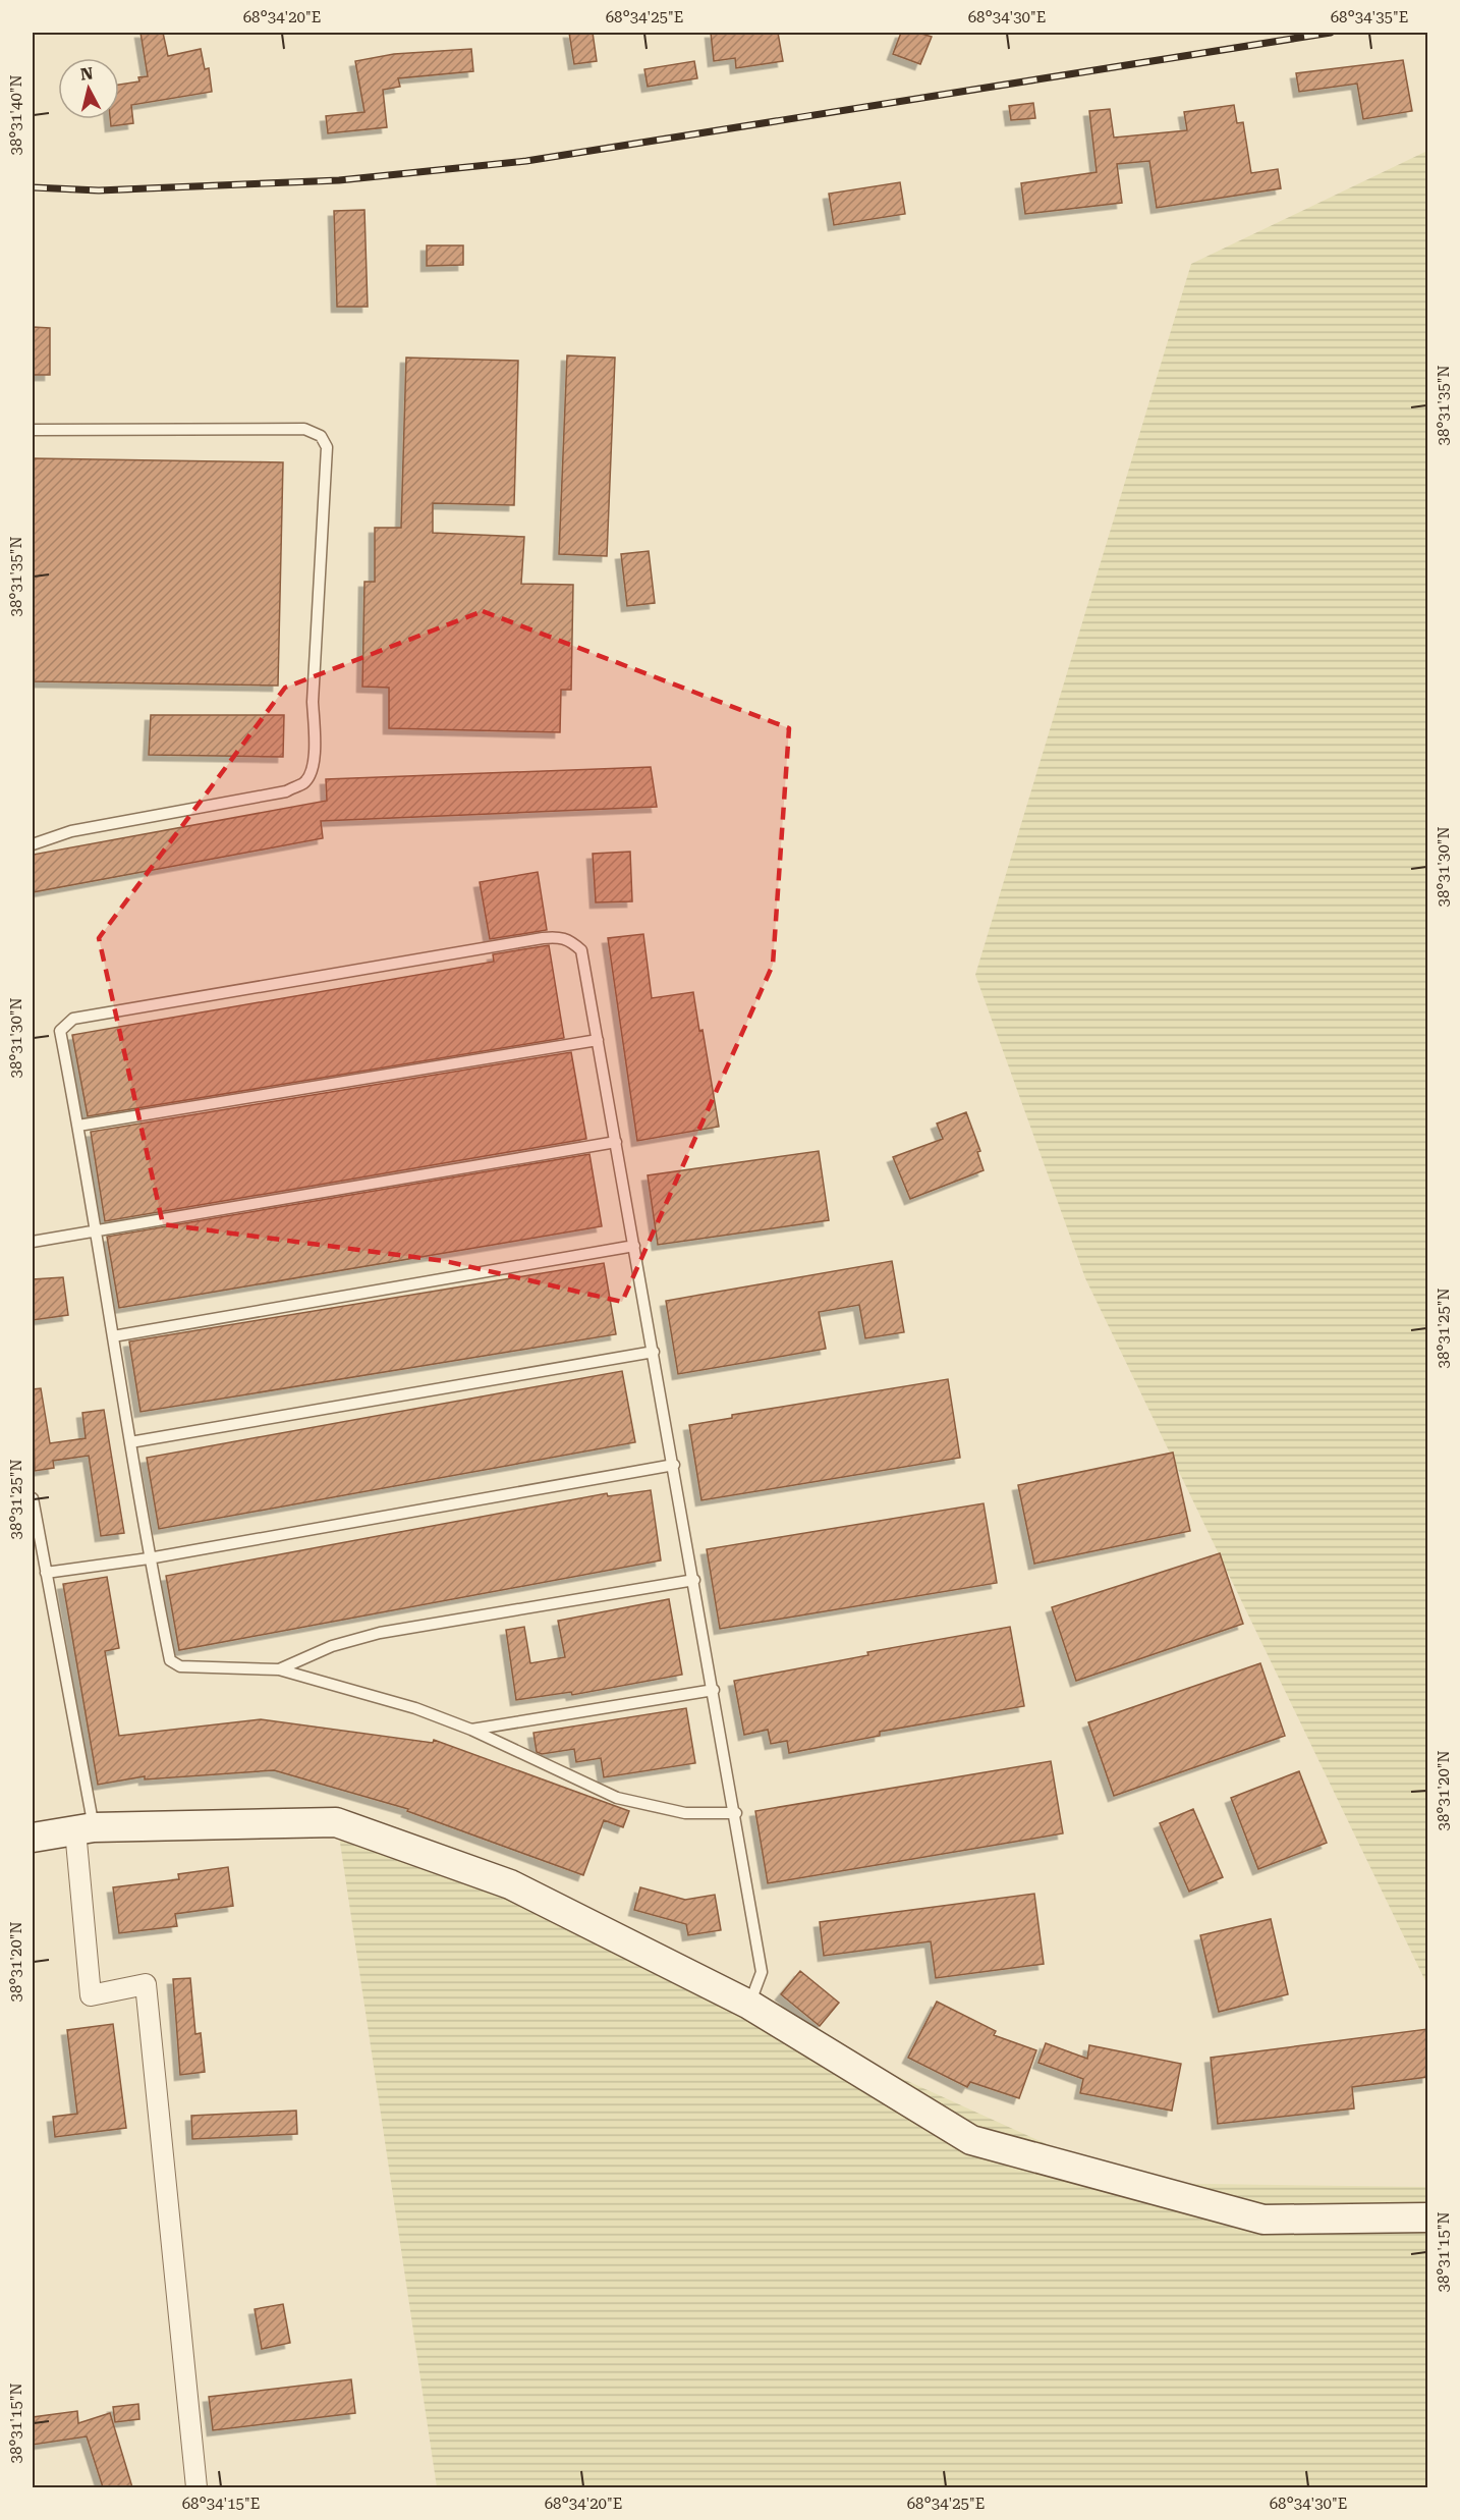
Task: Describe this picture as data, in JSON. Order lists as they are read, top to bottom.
{
  "north": "top",
  "coordinates": [
    "68°34'20\"E",
    "68°34'25\"E",
    "68°34'30\"E",
    "68°34'35\"E",
    "38°31'40\"N",
    "38°31'35\"N",
    "38°31'30\"N",
    "38°31'25\"N",
    "38°31'20\"N",
    "38°31'15\"N",
    "68°34'15\"E"
  ]
}
